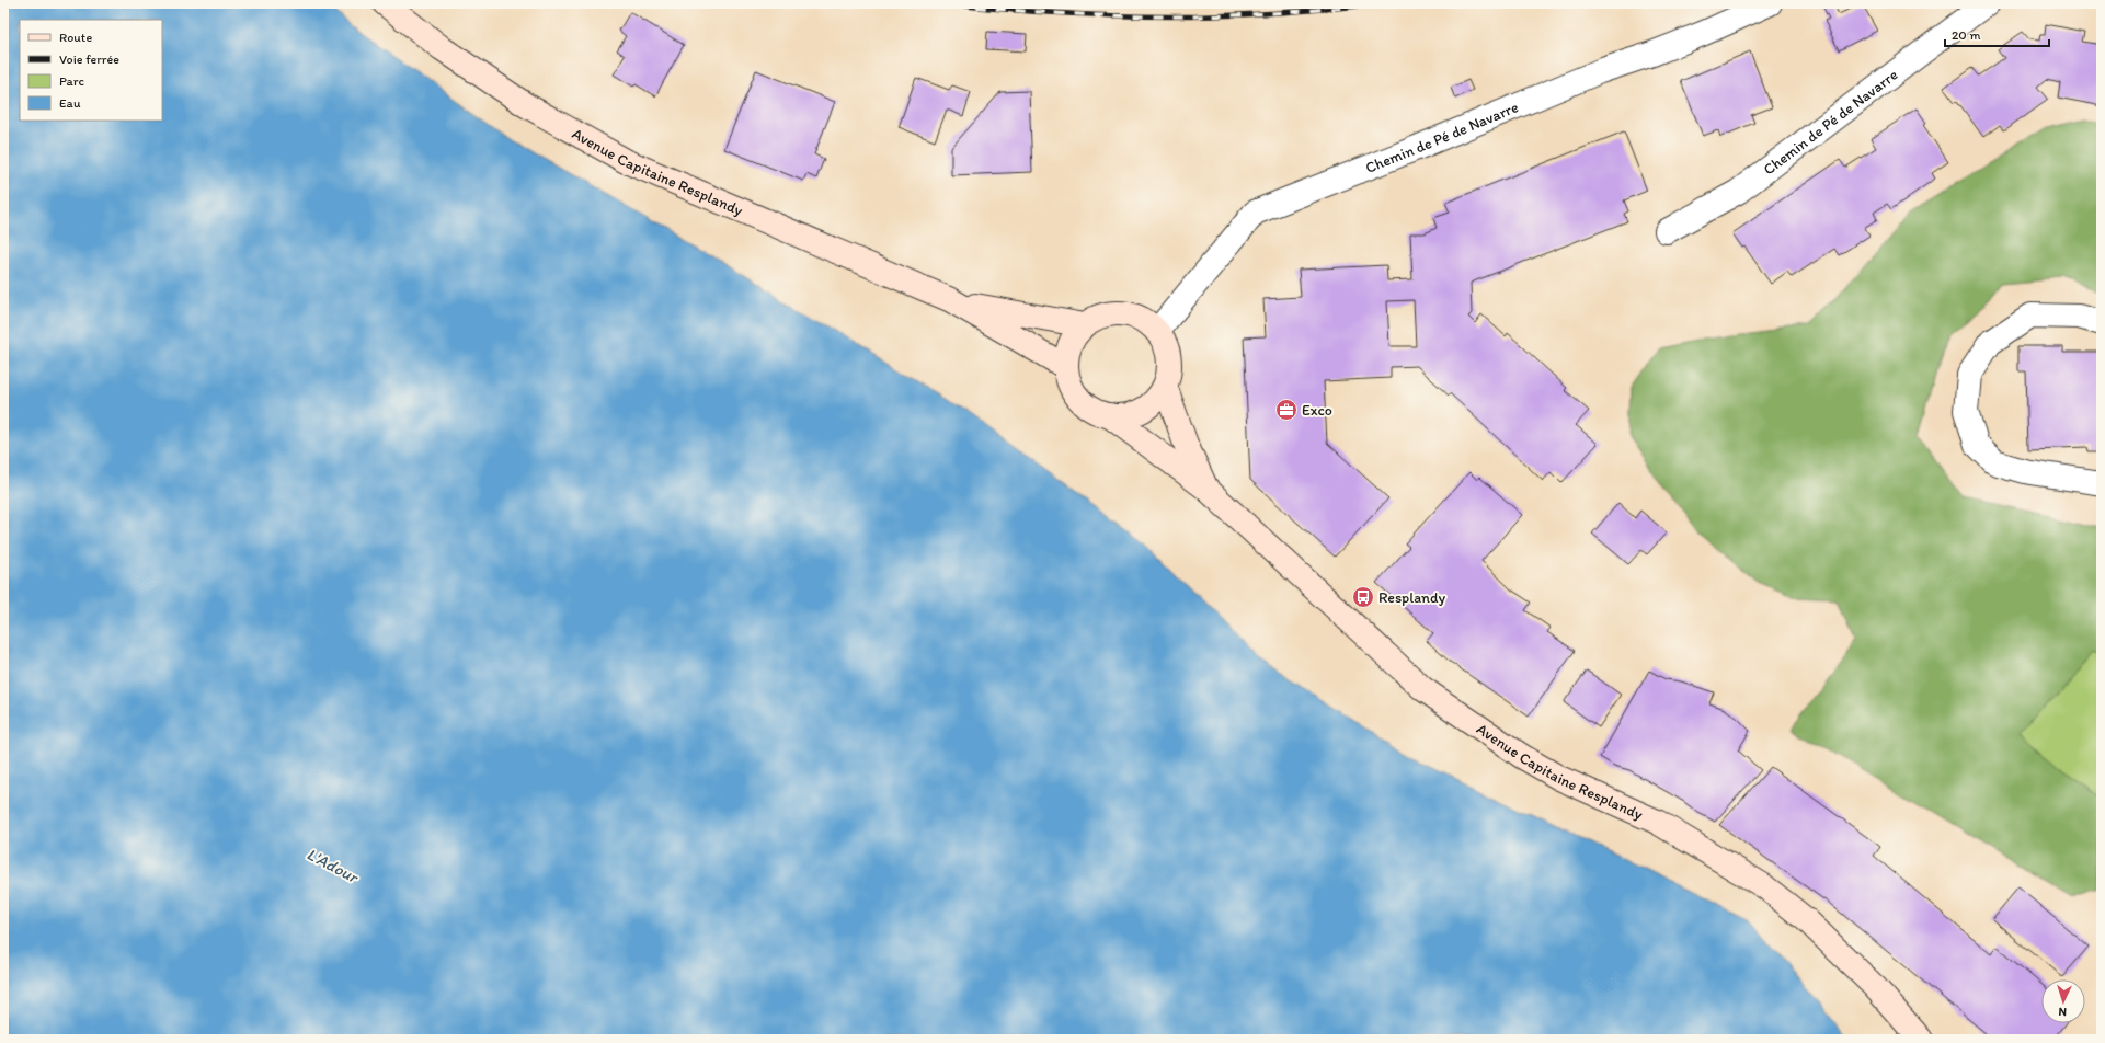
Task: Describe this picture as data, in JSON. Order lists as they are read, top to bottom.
{
  "streets": {
    "main road": ["Avenue Capitaine Resplandy"],
    "street": ["Chemin de Pé de Navarre"]
  },
  "crossings": [
    ["Chemin de Pé de Navarre", "Avenue Capitaine Resplandy"]
  ],
  "water": ["L'Adour"],
  "places": {
    "office": ["Exco"],
    "bus stop": ["Resplandy"]
  },
  "legend": [
    "Route",
    "Voie ferrée",
    "Parc",
    "Eau"
  ],
  "scale_bar": "20 m",
  "north": "bottom"
}
